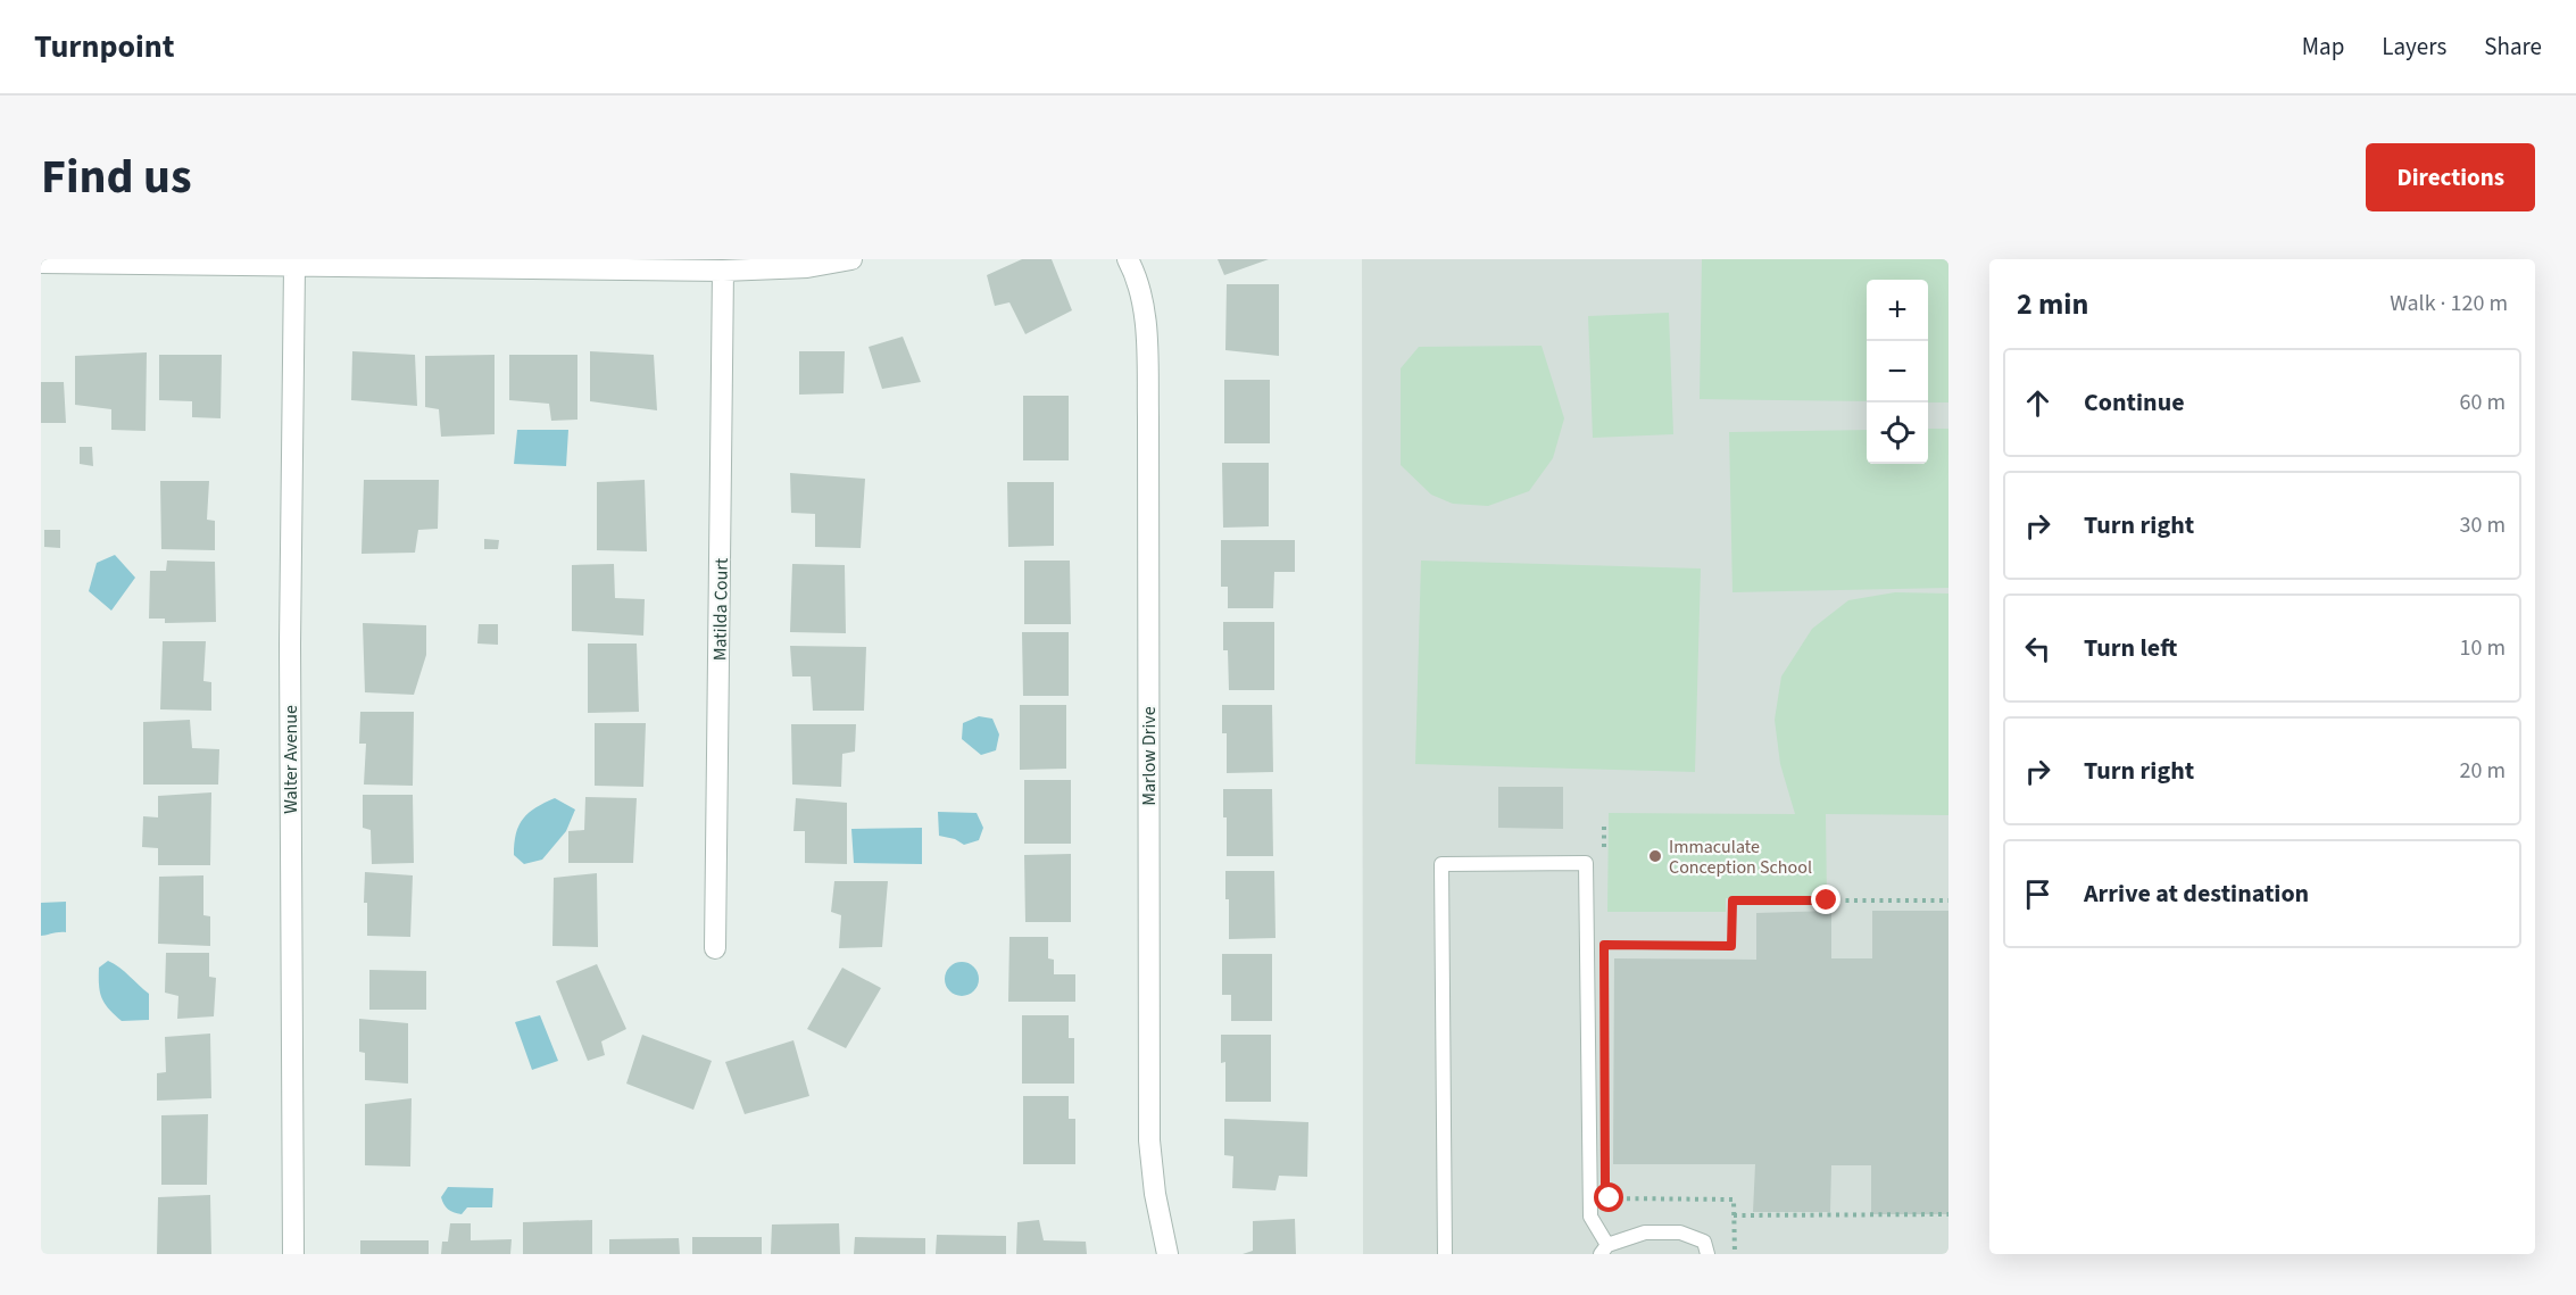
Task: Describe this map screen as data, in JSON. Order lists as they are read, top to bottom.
{
  "streets": {
    "street": ["Matilda Court", "Marlow Drive", "Walter Avenue"]
  },
  "places": ["Immaculate Conception School"],
  "page": {
    "header": "Turnpoint",
    "nav": ["Map", "Layers", "Share"],
    "title": "Find us",
    "buttons": "Directions",
    "heading": ["2 min", "Walk · 120 m"],
    "map_buttons": ["+", "−"],
    "list": [
      ["Continue", "60 m"],
      ["Turn right", "30 m"],
      ["Turn left", "10 m"],
      ["Turn right", "20 m"],
      "Arrive at destination"
    ]
  }
}
